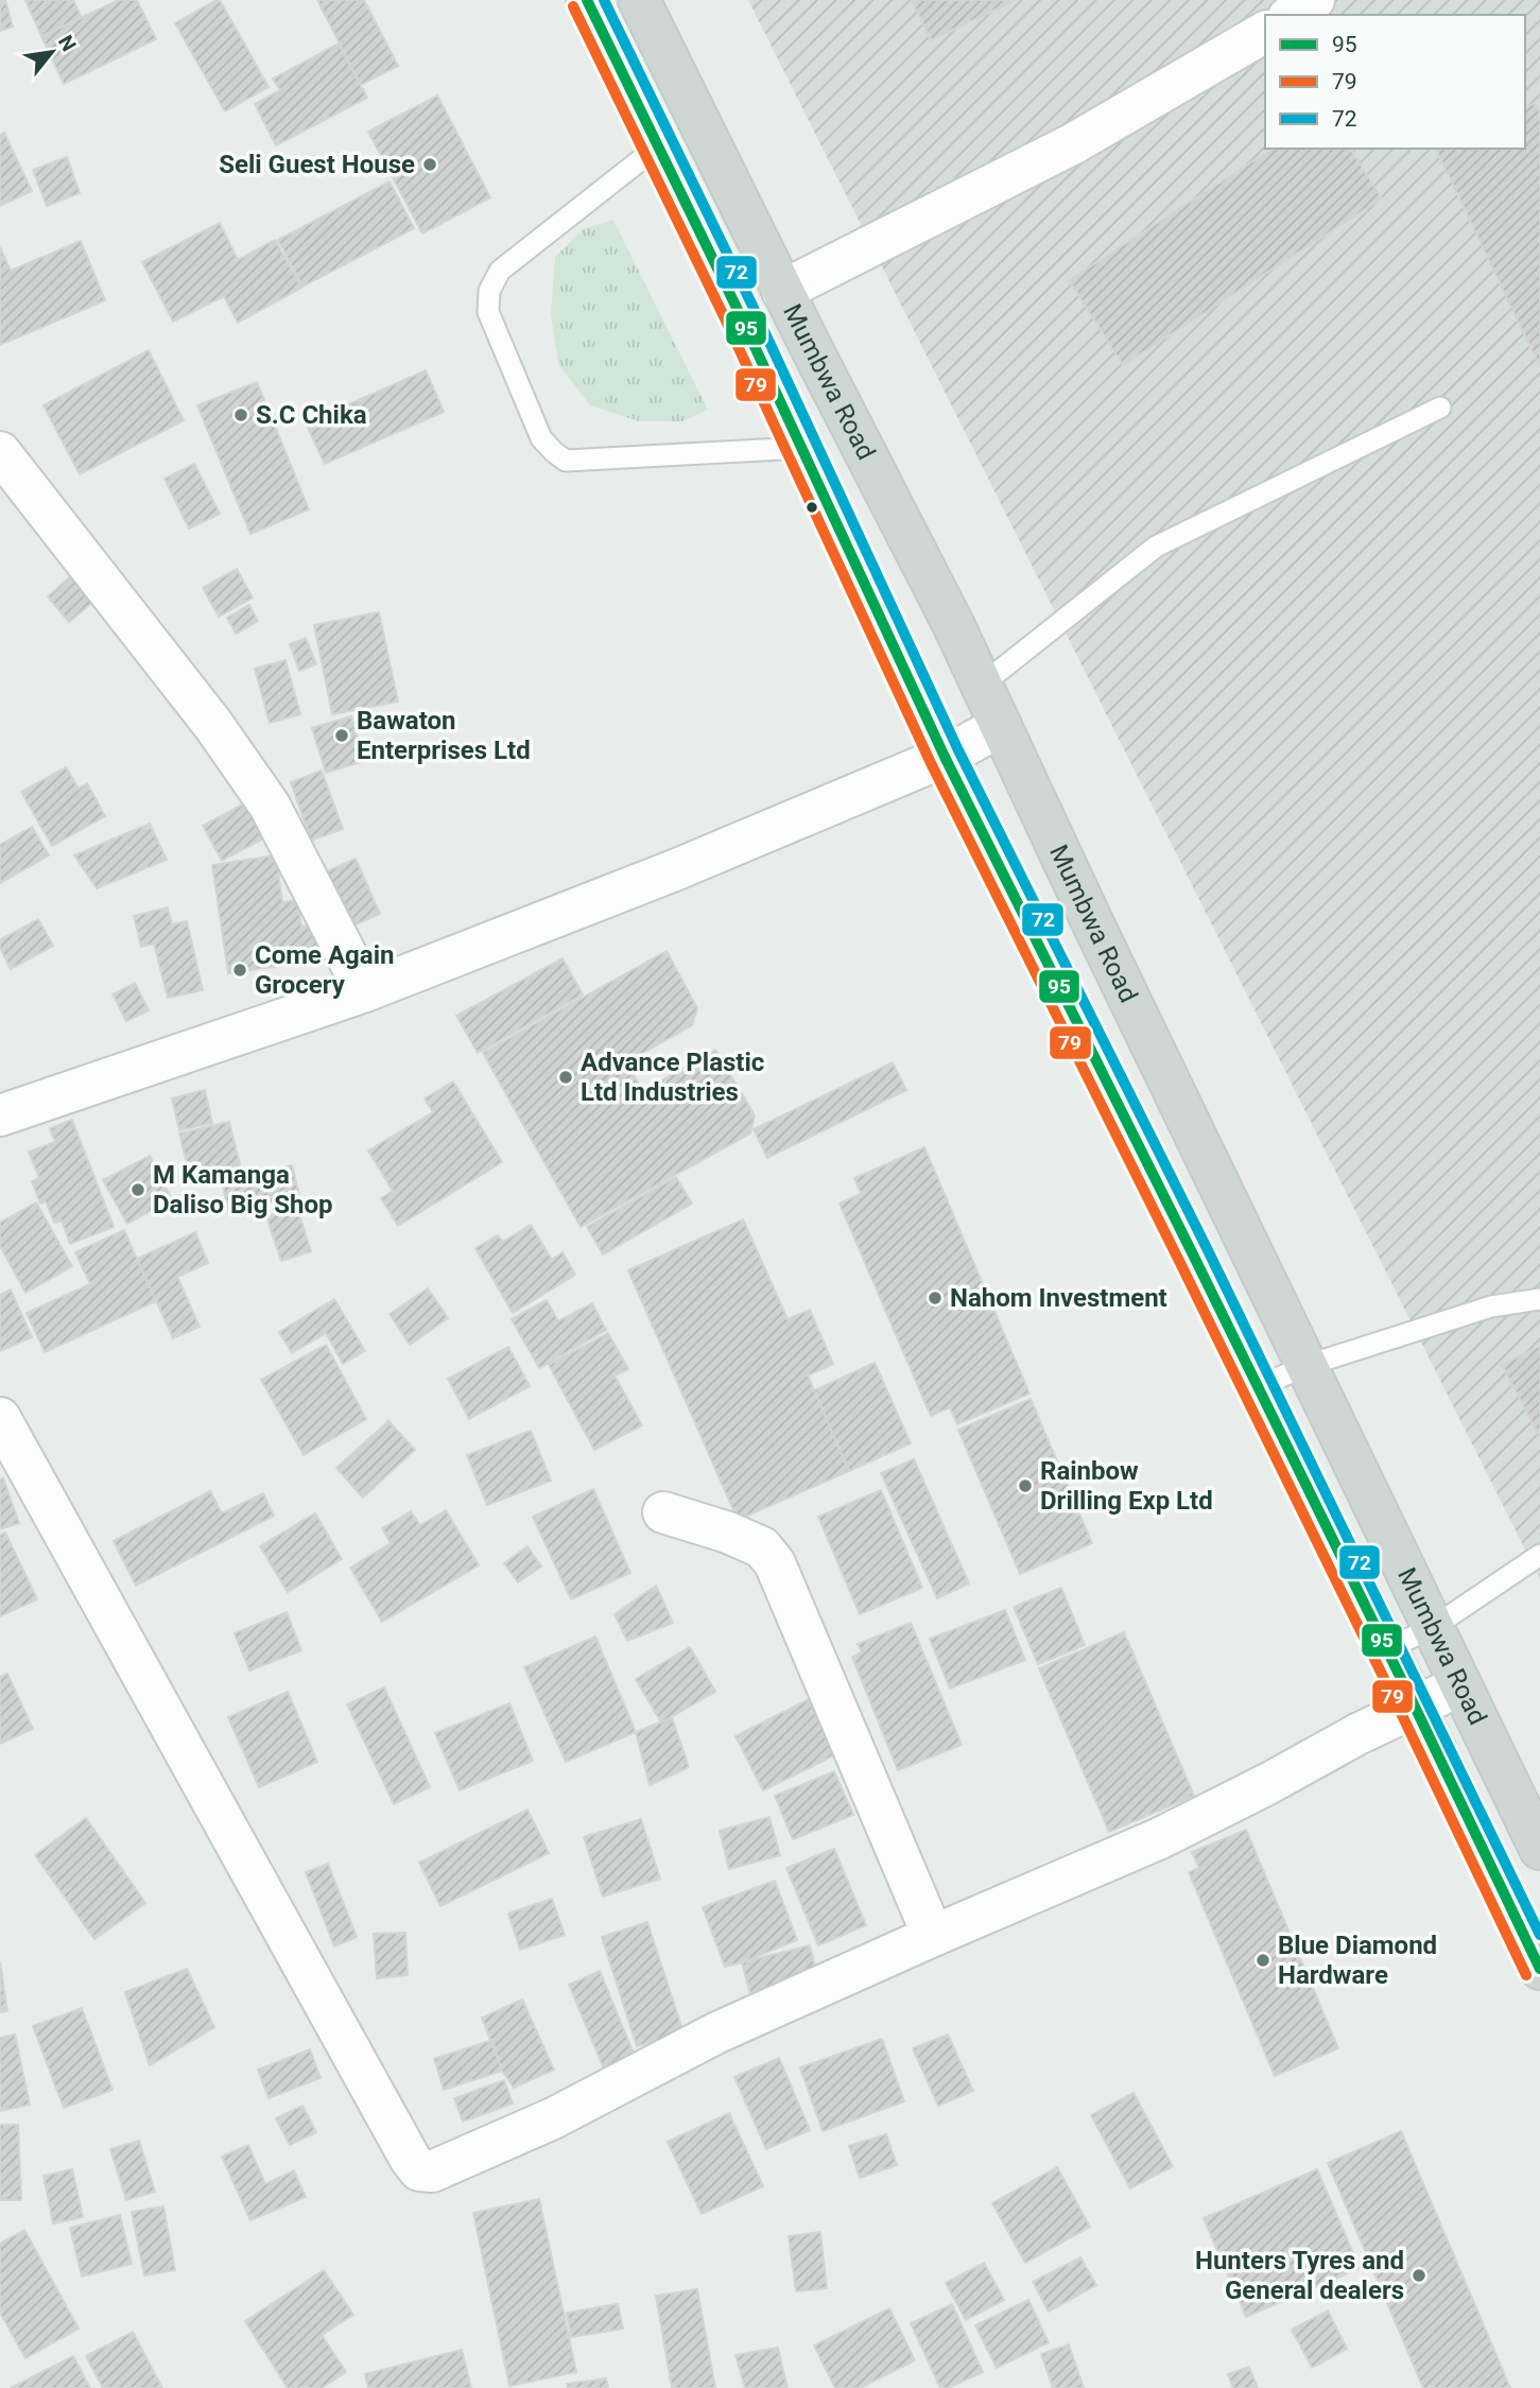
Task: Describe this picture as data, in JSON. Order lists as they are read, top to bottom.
{
  "streets": {
    "main road": ["Mumbwa Road"]
  },
  "places": [
    "Seli Guest House",
    "S.C Chika",
    "Bawaton Enterprises Ltd",
    "Come Again Grocery",
    "Advance Plastic Ltd Industries",
    "M Kamanga Daliso Big Shop",
    "Nahom Investment",
    "Rainbow Drilling Exp Ltd",
    "Blue Diamond Hardware",
    "Hunters Tyres and General dealers"
  ],
  "lines": ["transit line 95", "transit line 72", "transit line 79"],
  "legend": ["95", "79", "72"],
  "north": "top right"
}
